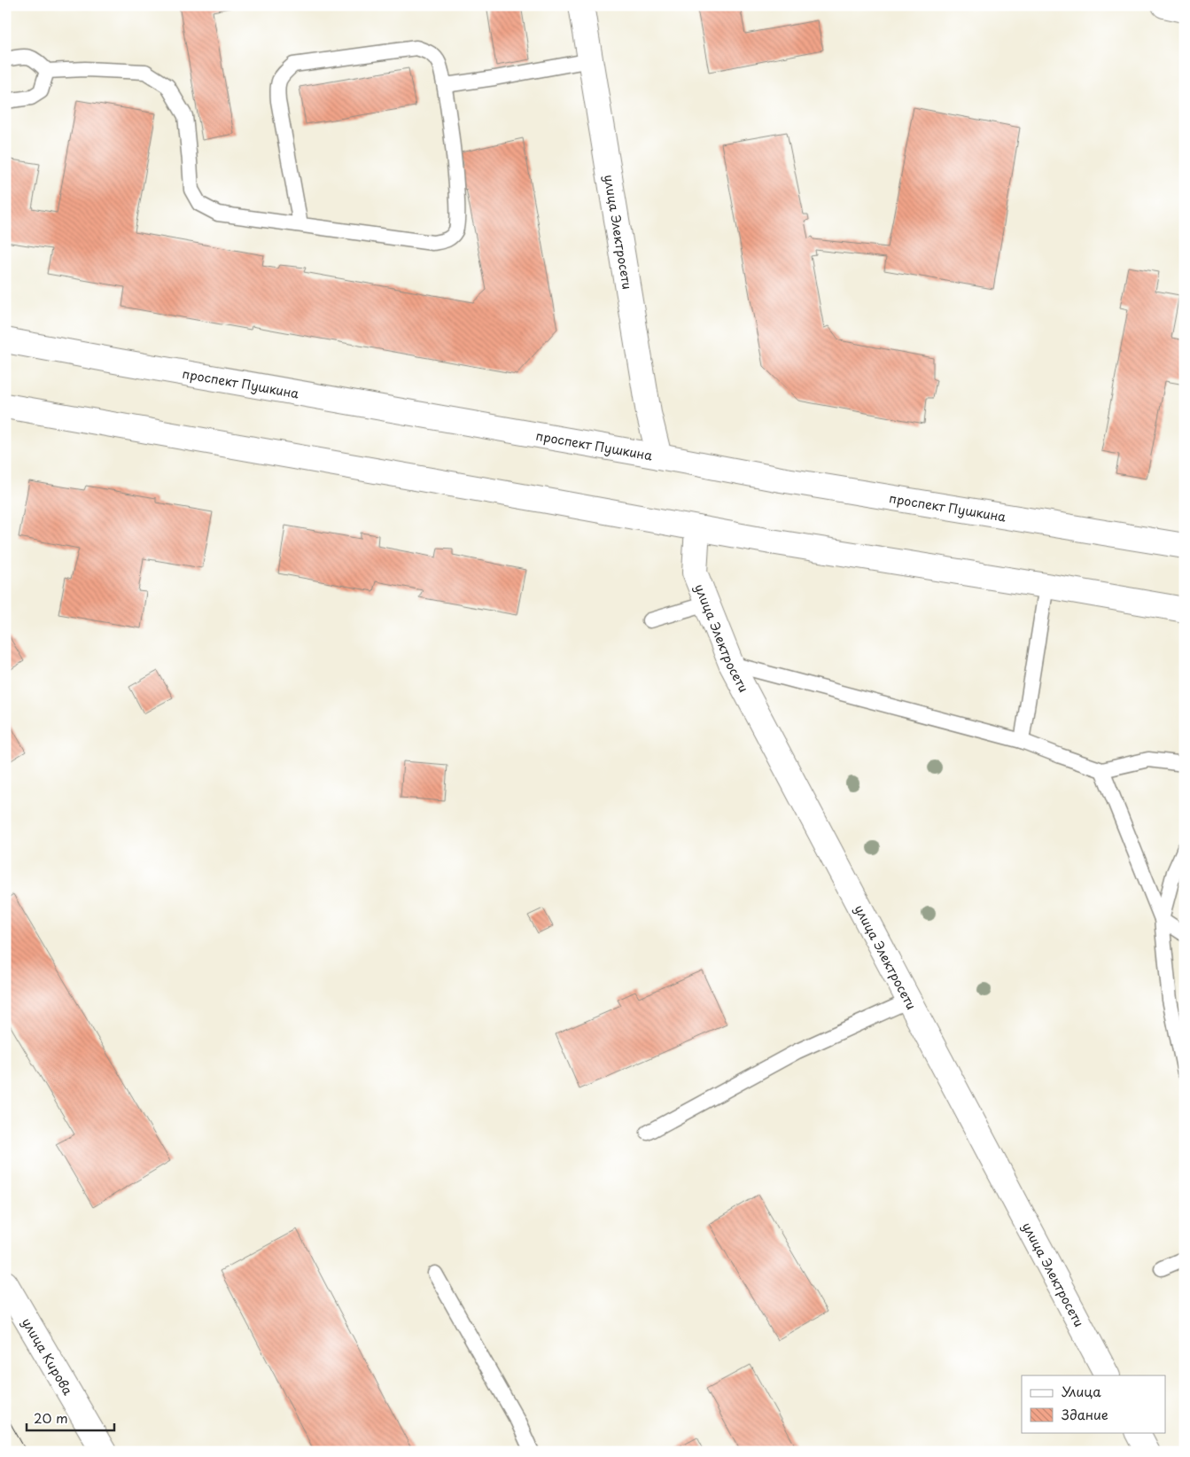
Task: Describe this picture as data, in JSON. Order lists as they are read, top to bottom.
{
  "streets": {
    "main road": ["улица Электросети", "проспект Пушкина", "улица Кирова"]
  },
  "crossings": [
    ["улица Электросети", "проспект Пушкина"]
  ],
  "legend": ["Улица", "Здание"],
  "scale_bar": "20 m"
}
